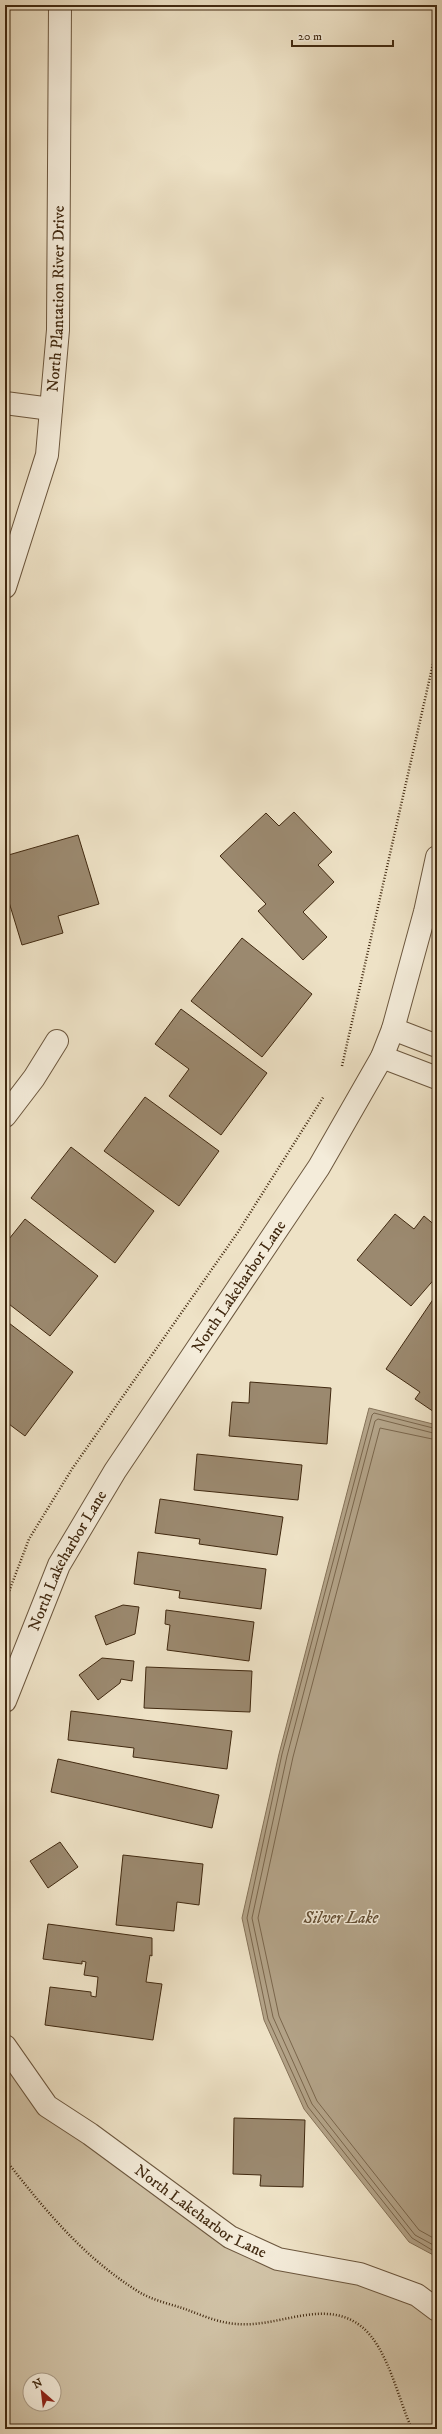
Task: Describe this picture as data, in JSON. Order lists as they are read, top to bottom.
{
  "streets": {
    "street": ["North Plantation River Drive", "North Lakeharbor Lane"]
  },
  "water": ["Silver Lake"],
  "scale_bar": "20 m",
  "north": "top left"
}
